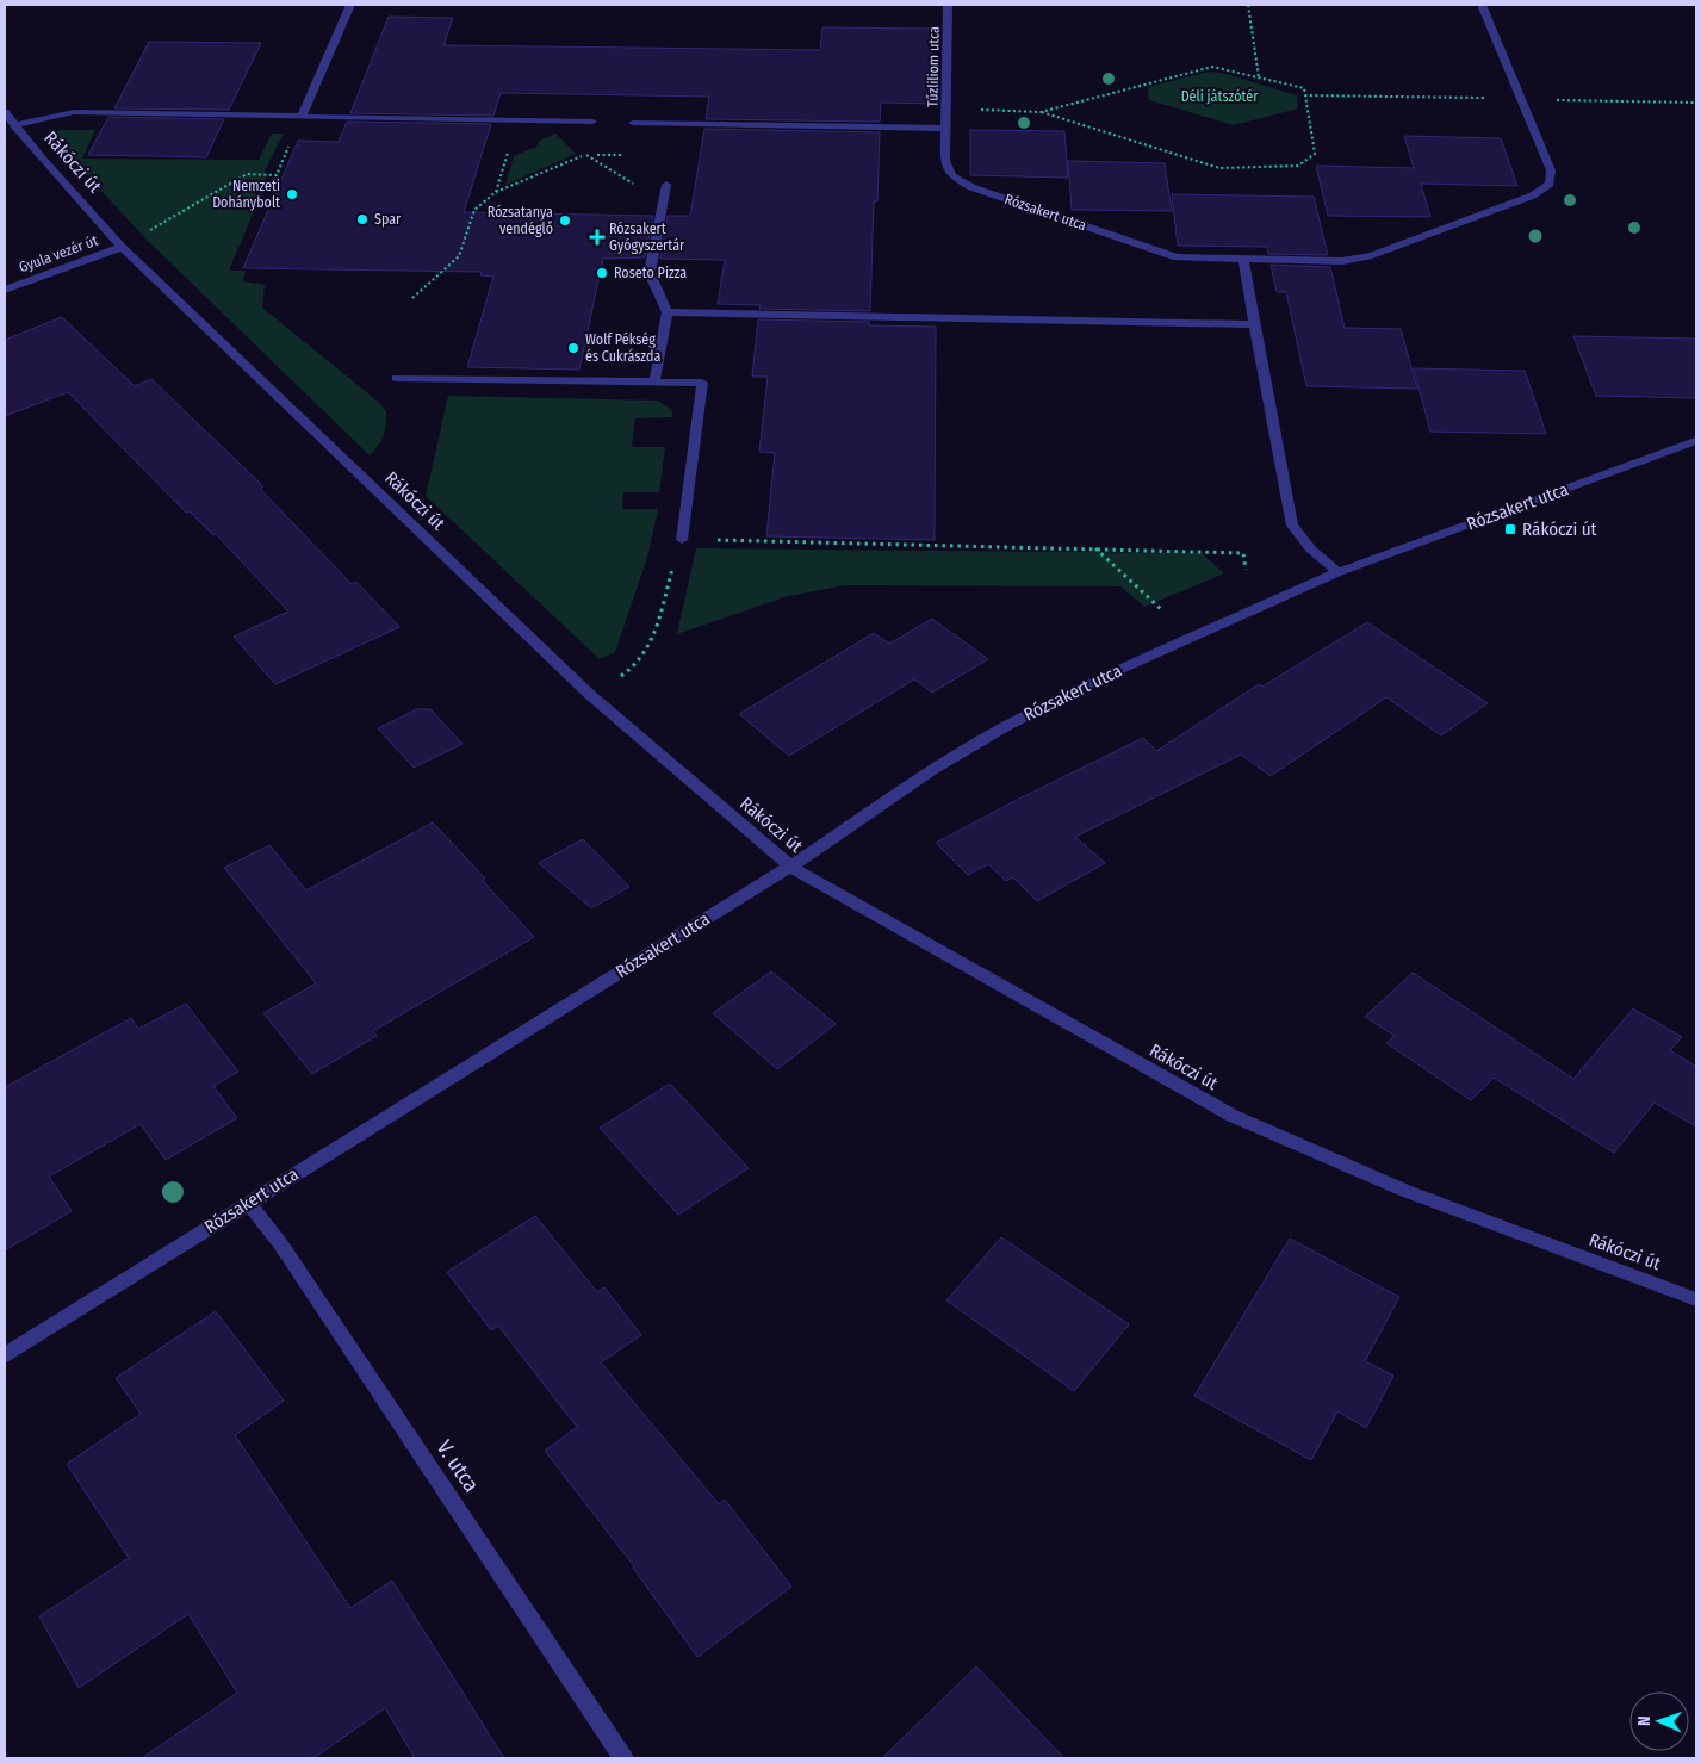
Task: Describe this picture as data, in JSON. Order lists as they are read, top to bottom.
{
  "streets": {
    "street": [
      "Tűzliliom utca",
      "Rákóczi út",
      "Rózsakert utca",
      "Gyula vezér út",
      "V. utca"
    ]
  },
  "crossings": [
    ["Tűzliliom utca", "Rózsakert utca"],
    ["Rákóczi út", "Rózsakert utca"],
    ["Rákóczi út", "Gyula vezér út"],
    ["Rózsakert utca", "V. utca"]
  ],
  "parks": ["Déli játszótér"],
  "places": {
    "other": [
      "Nemzeti Dohánybolt",
      "Spar",
      "Rózsatanya vendéglő",
      "Roseto Pizza",
      "Wolf Pékség és Cukrászda"
    ],
    "health": ["Rózsakert Gyógyszertár"],
    "transit": ["Rákóczi út"]
  },
  "north": "left"
}
